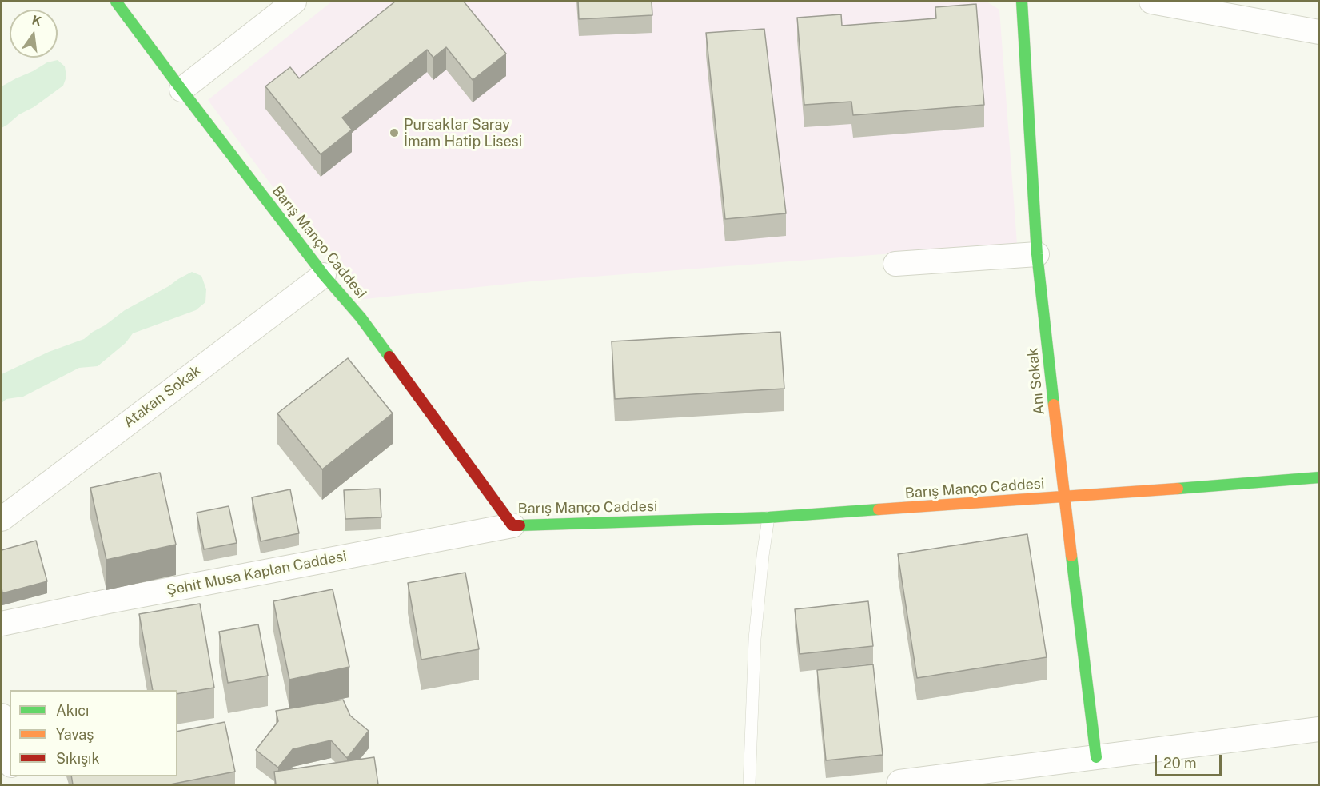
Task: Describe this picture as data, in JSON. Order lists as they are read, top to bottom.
{
  "streets": {
    "street": [
      "Barış Manço Caddesi",
      "Anı Sokak",
      "Atakan Sokak",
      "Şehit Musa Kaplan Caddesi"
    ]
  },
  "crossings": [
    ["Barış Manço Caddesi", "Anı Sokak"],
    ["Barış Manço Caddesi", "Atakan Sokak"],
    ["Barış Manço Caddesi", "Şehit Musa Kaplan Caddesi"]
  ],
  "places": ["Pursaklar Saray İmam Hatip Lisesi"],
  "legend": ["Akıcı", "Yavaş", "Sıkışık"],
  "scale_bar": "20 m",
  "north": "top"
}
